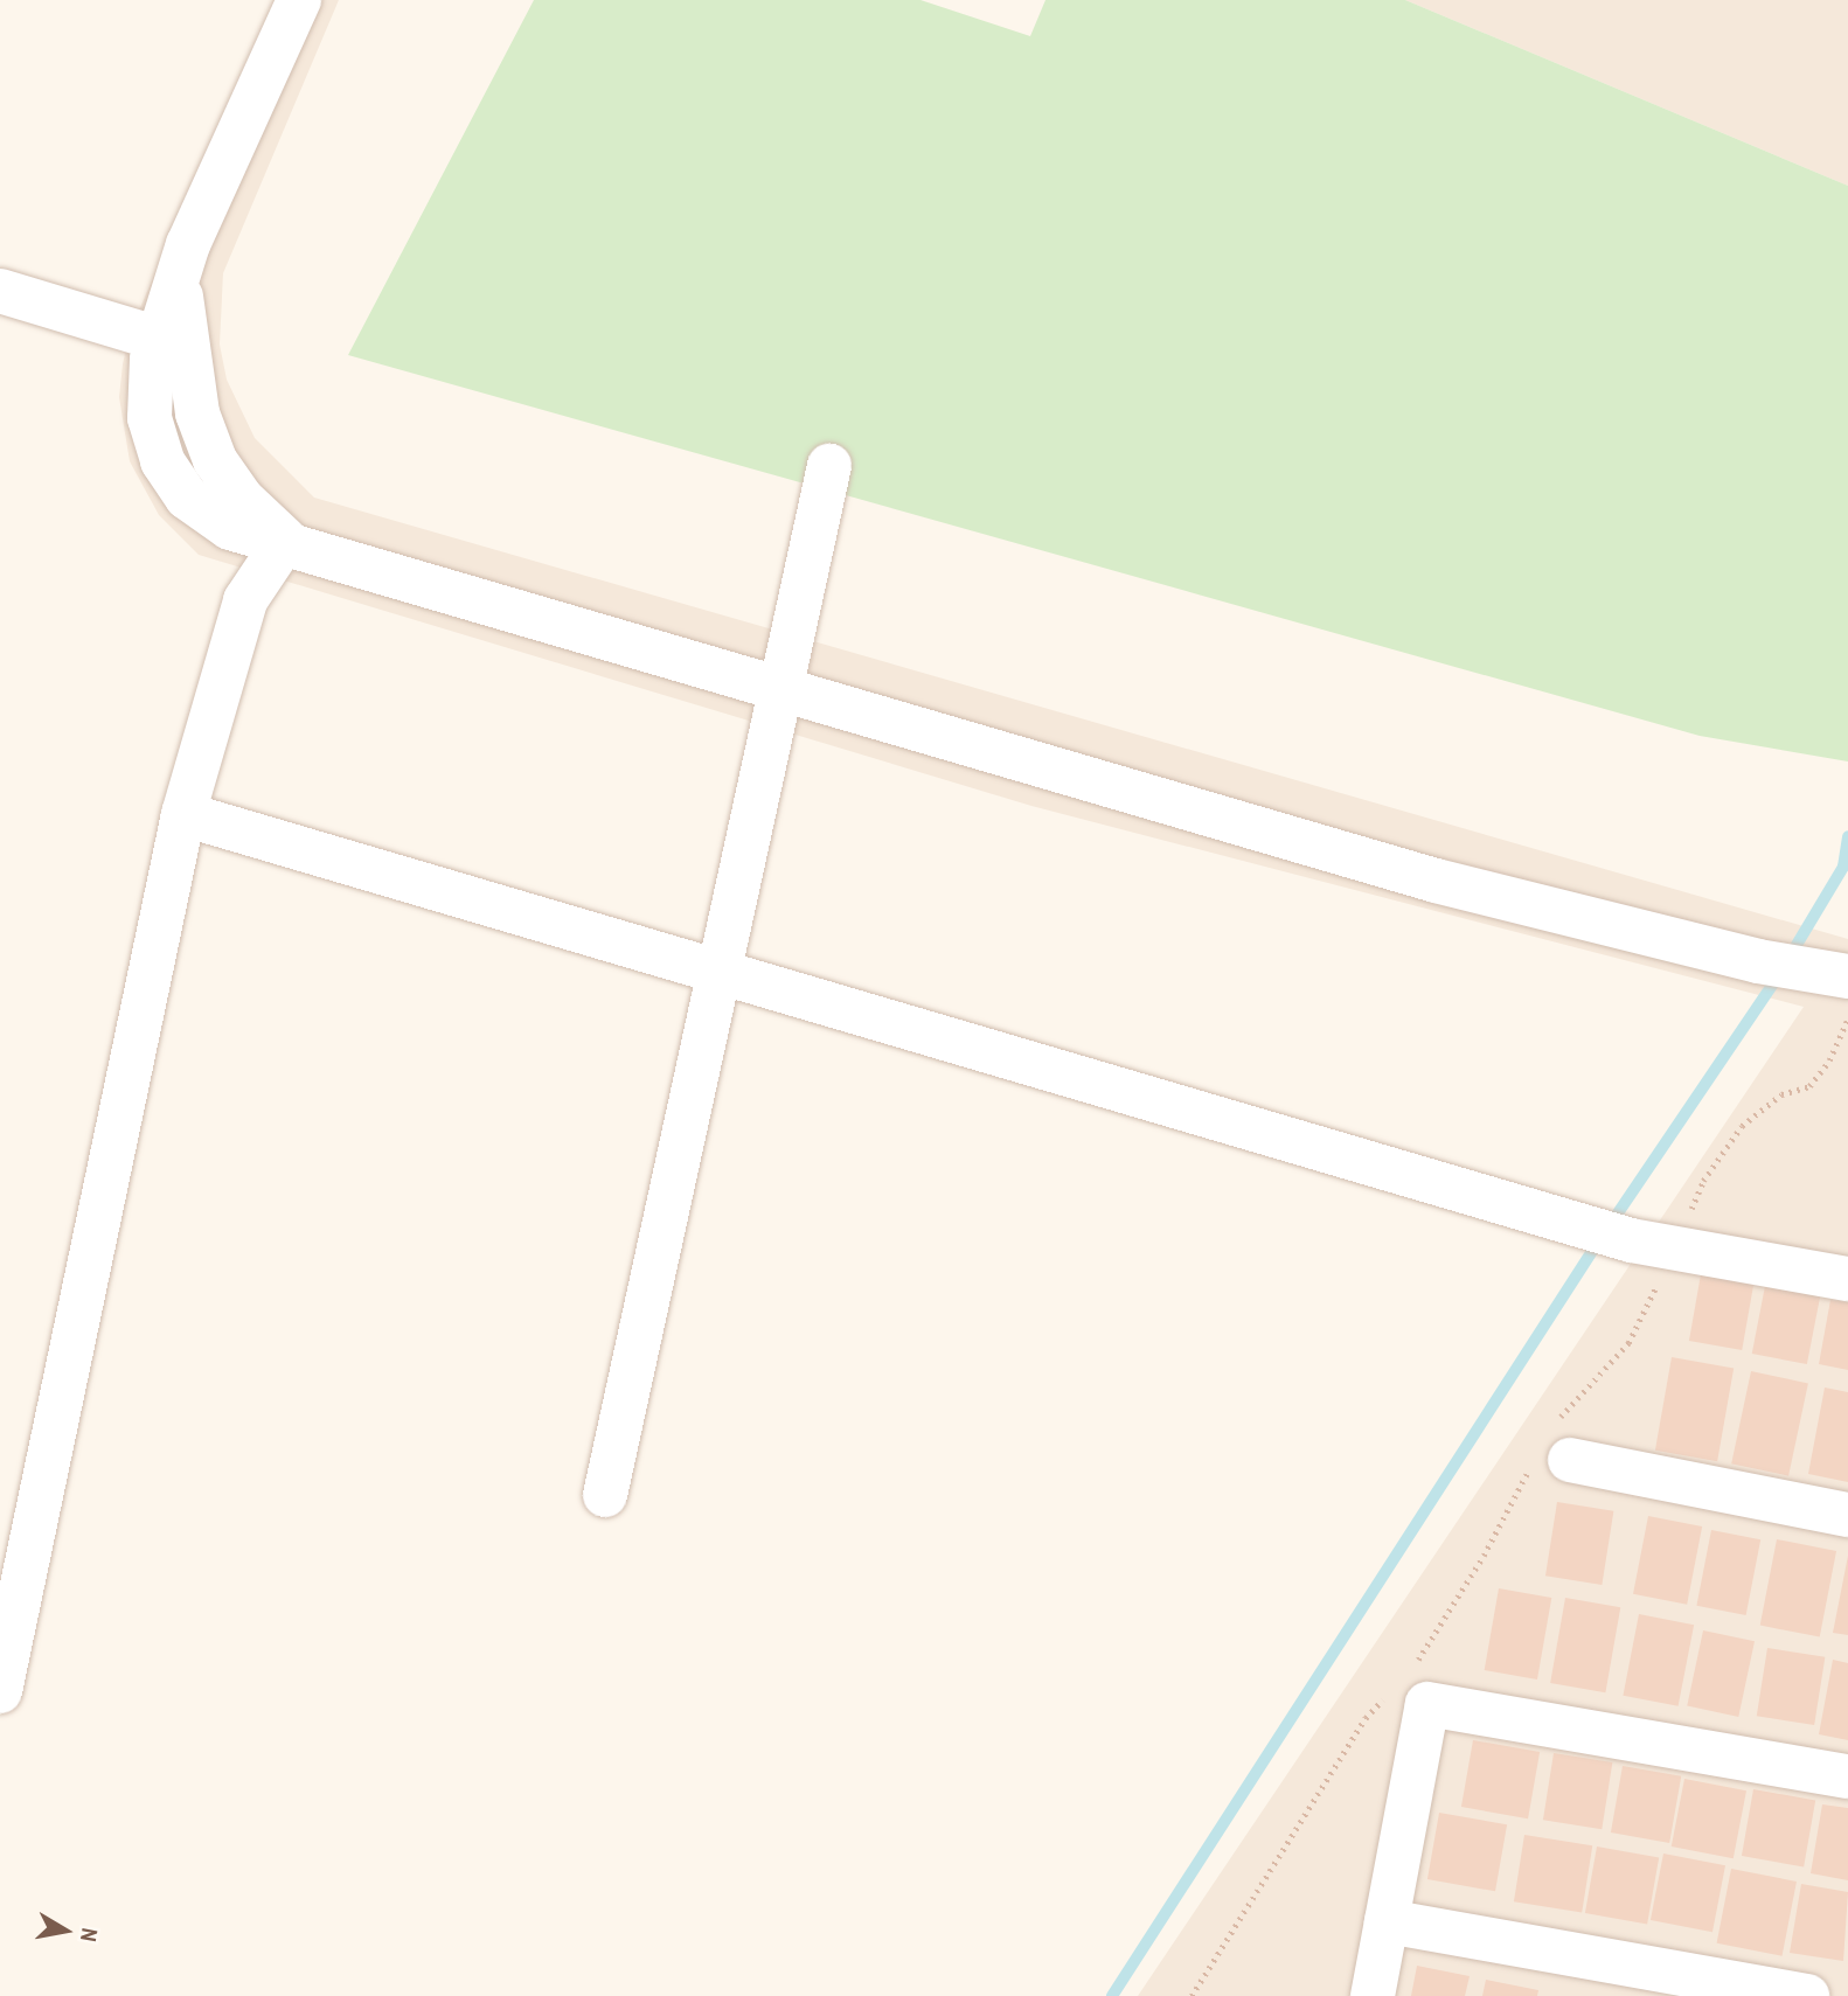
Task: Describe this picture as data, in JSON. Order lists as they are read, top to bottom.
{
  "north": "right"
}
